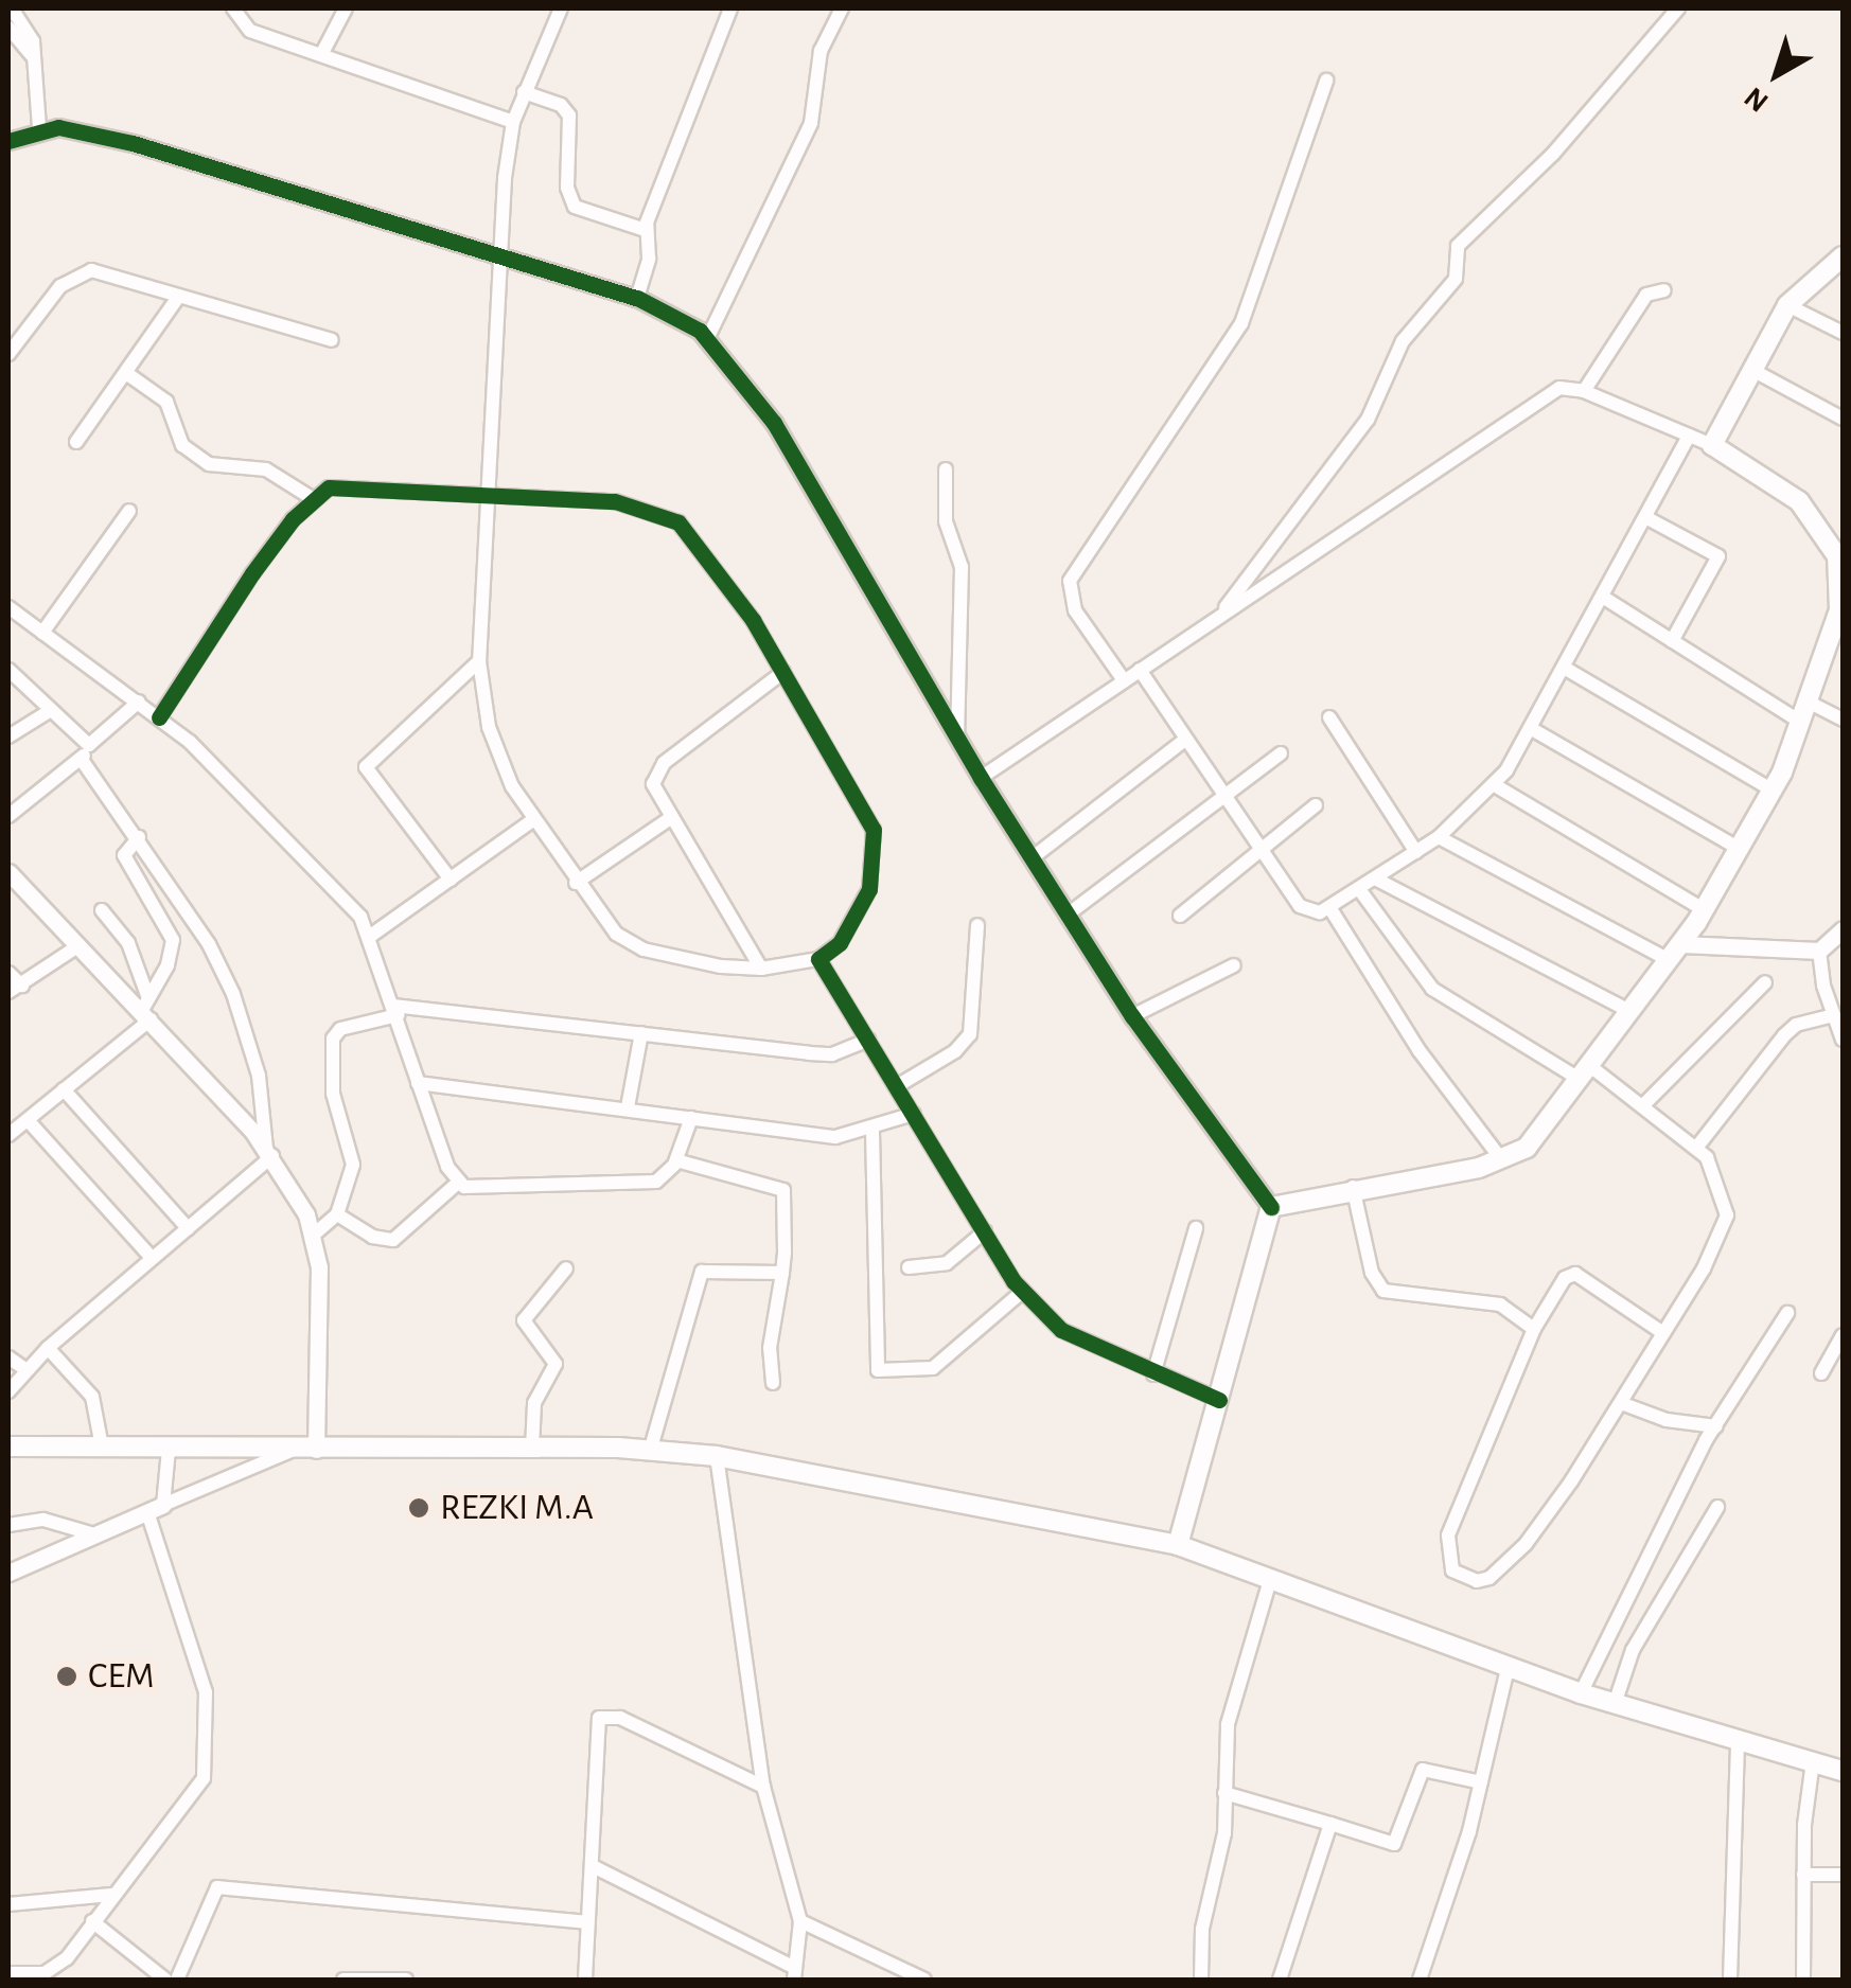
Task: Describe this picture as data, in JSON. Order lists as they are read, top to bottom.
{
  "places": ["REZKI M.A", "CEM"],
  "north": "bottom left"
}
